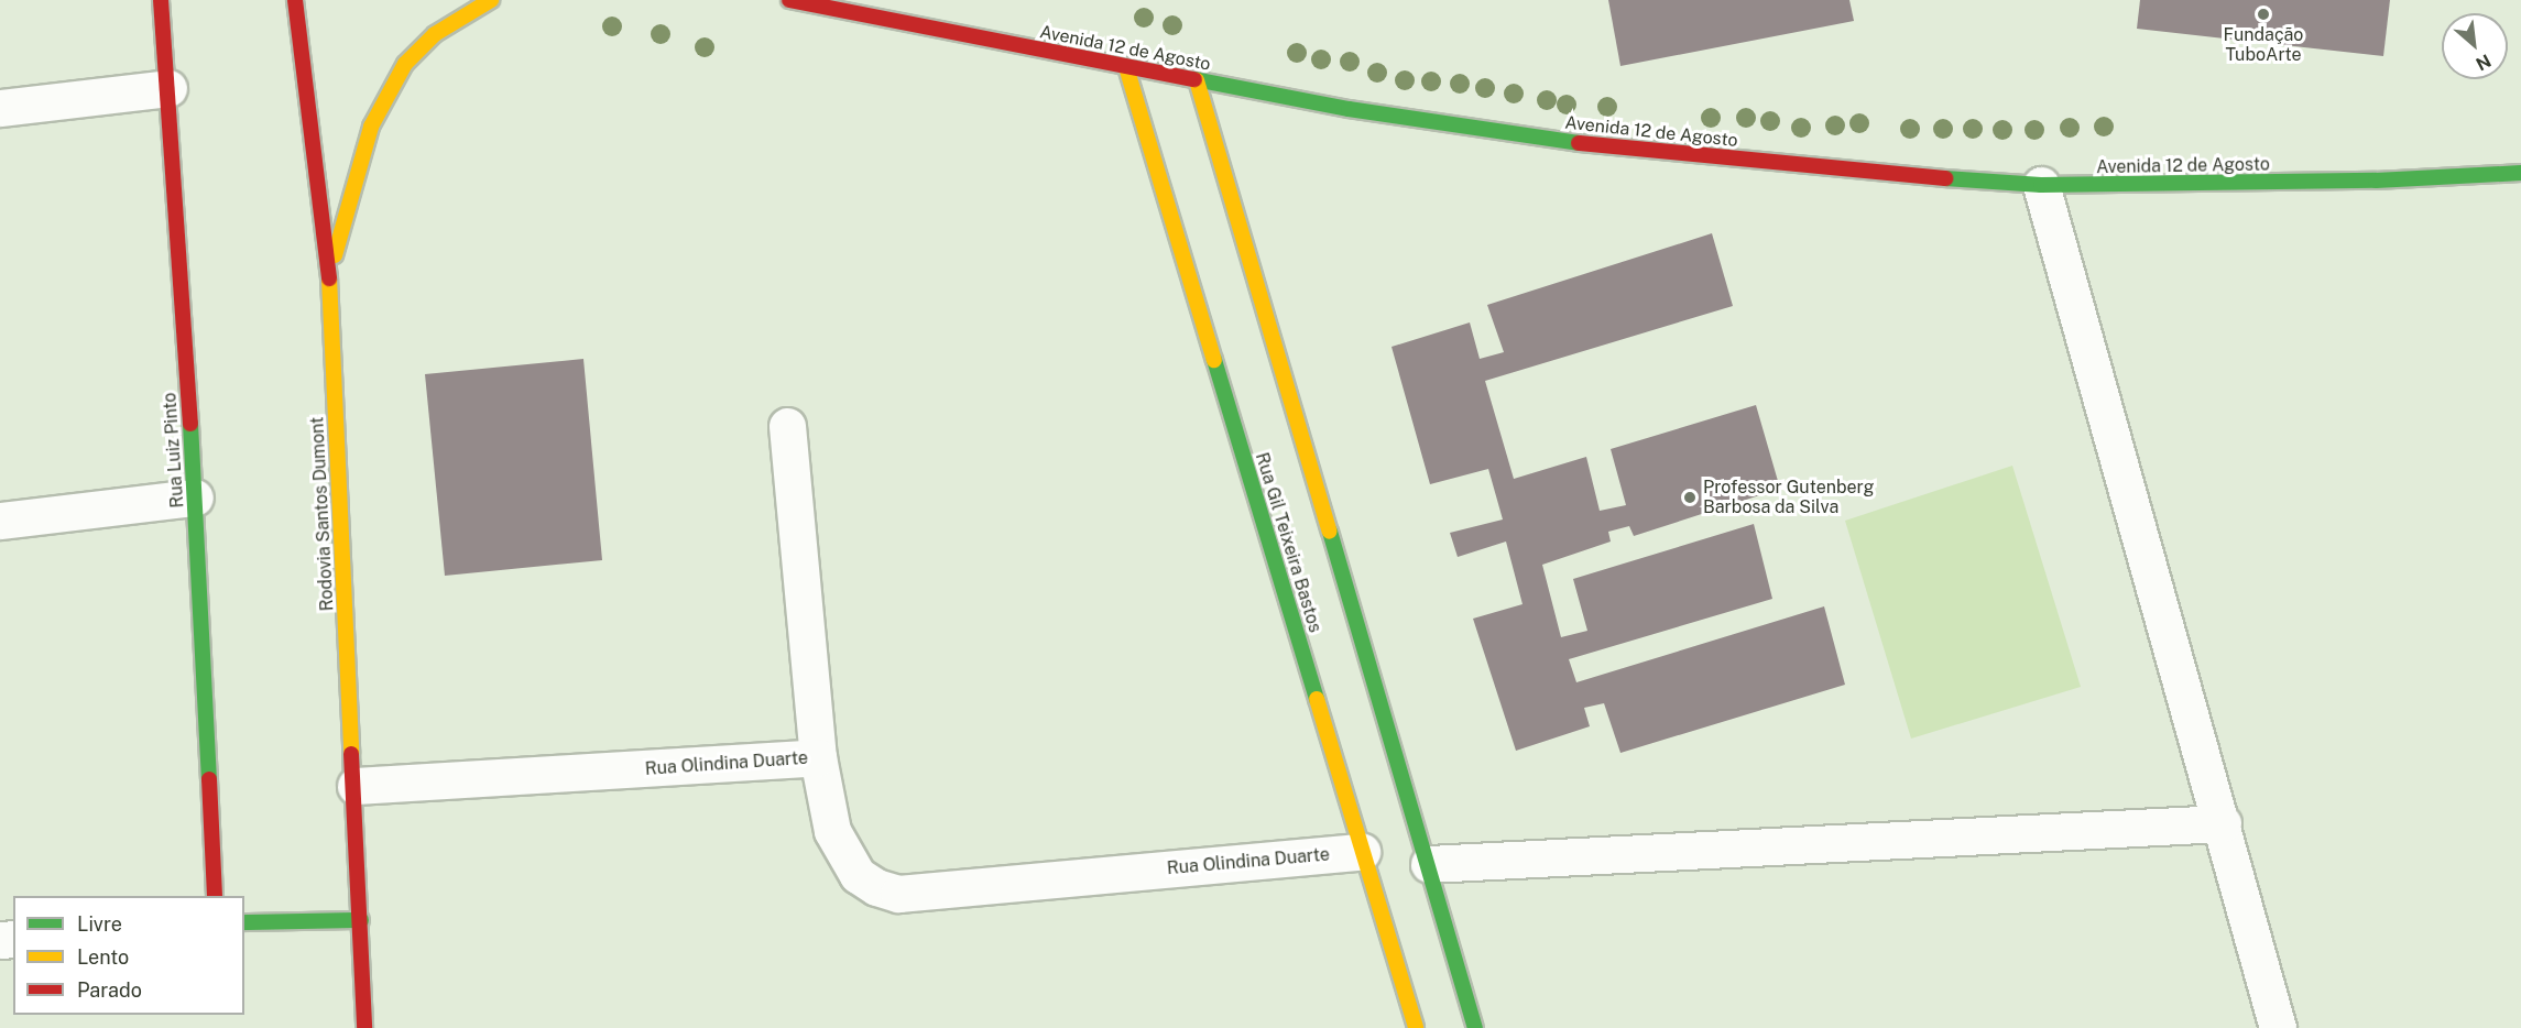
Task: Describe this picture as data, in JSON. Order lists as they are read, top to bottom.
{
  "streets": {
    "main road": [
      "Avenida 12 de Agosto",
      "Rua Luiz Pinto",
      "Rodovia Santos Dumont",
      "Rua Gil Teixeira Bastos"
    ],
    "street": ["Rua Olindina Duarte"]
  },
  "crossings": [
    ["Avenida 12 de Agosto", "Rua Gil Teixeira Bastos"],
    ["Rodovia Santos Dumont", "Rua Olindina Duarte"],
    ["Rua Gil Teixeira Bastos", "Rua Olindina Duarte"]
  ],
  "places": ["Fundação TuboArte", "Professor Gutenberg Barbosa da Silva"],
  "legend": ["Livre", "Lento", "Parado"],
  "north": "bottom right"
}
